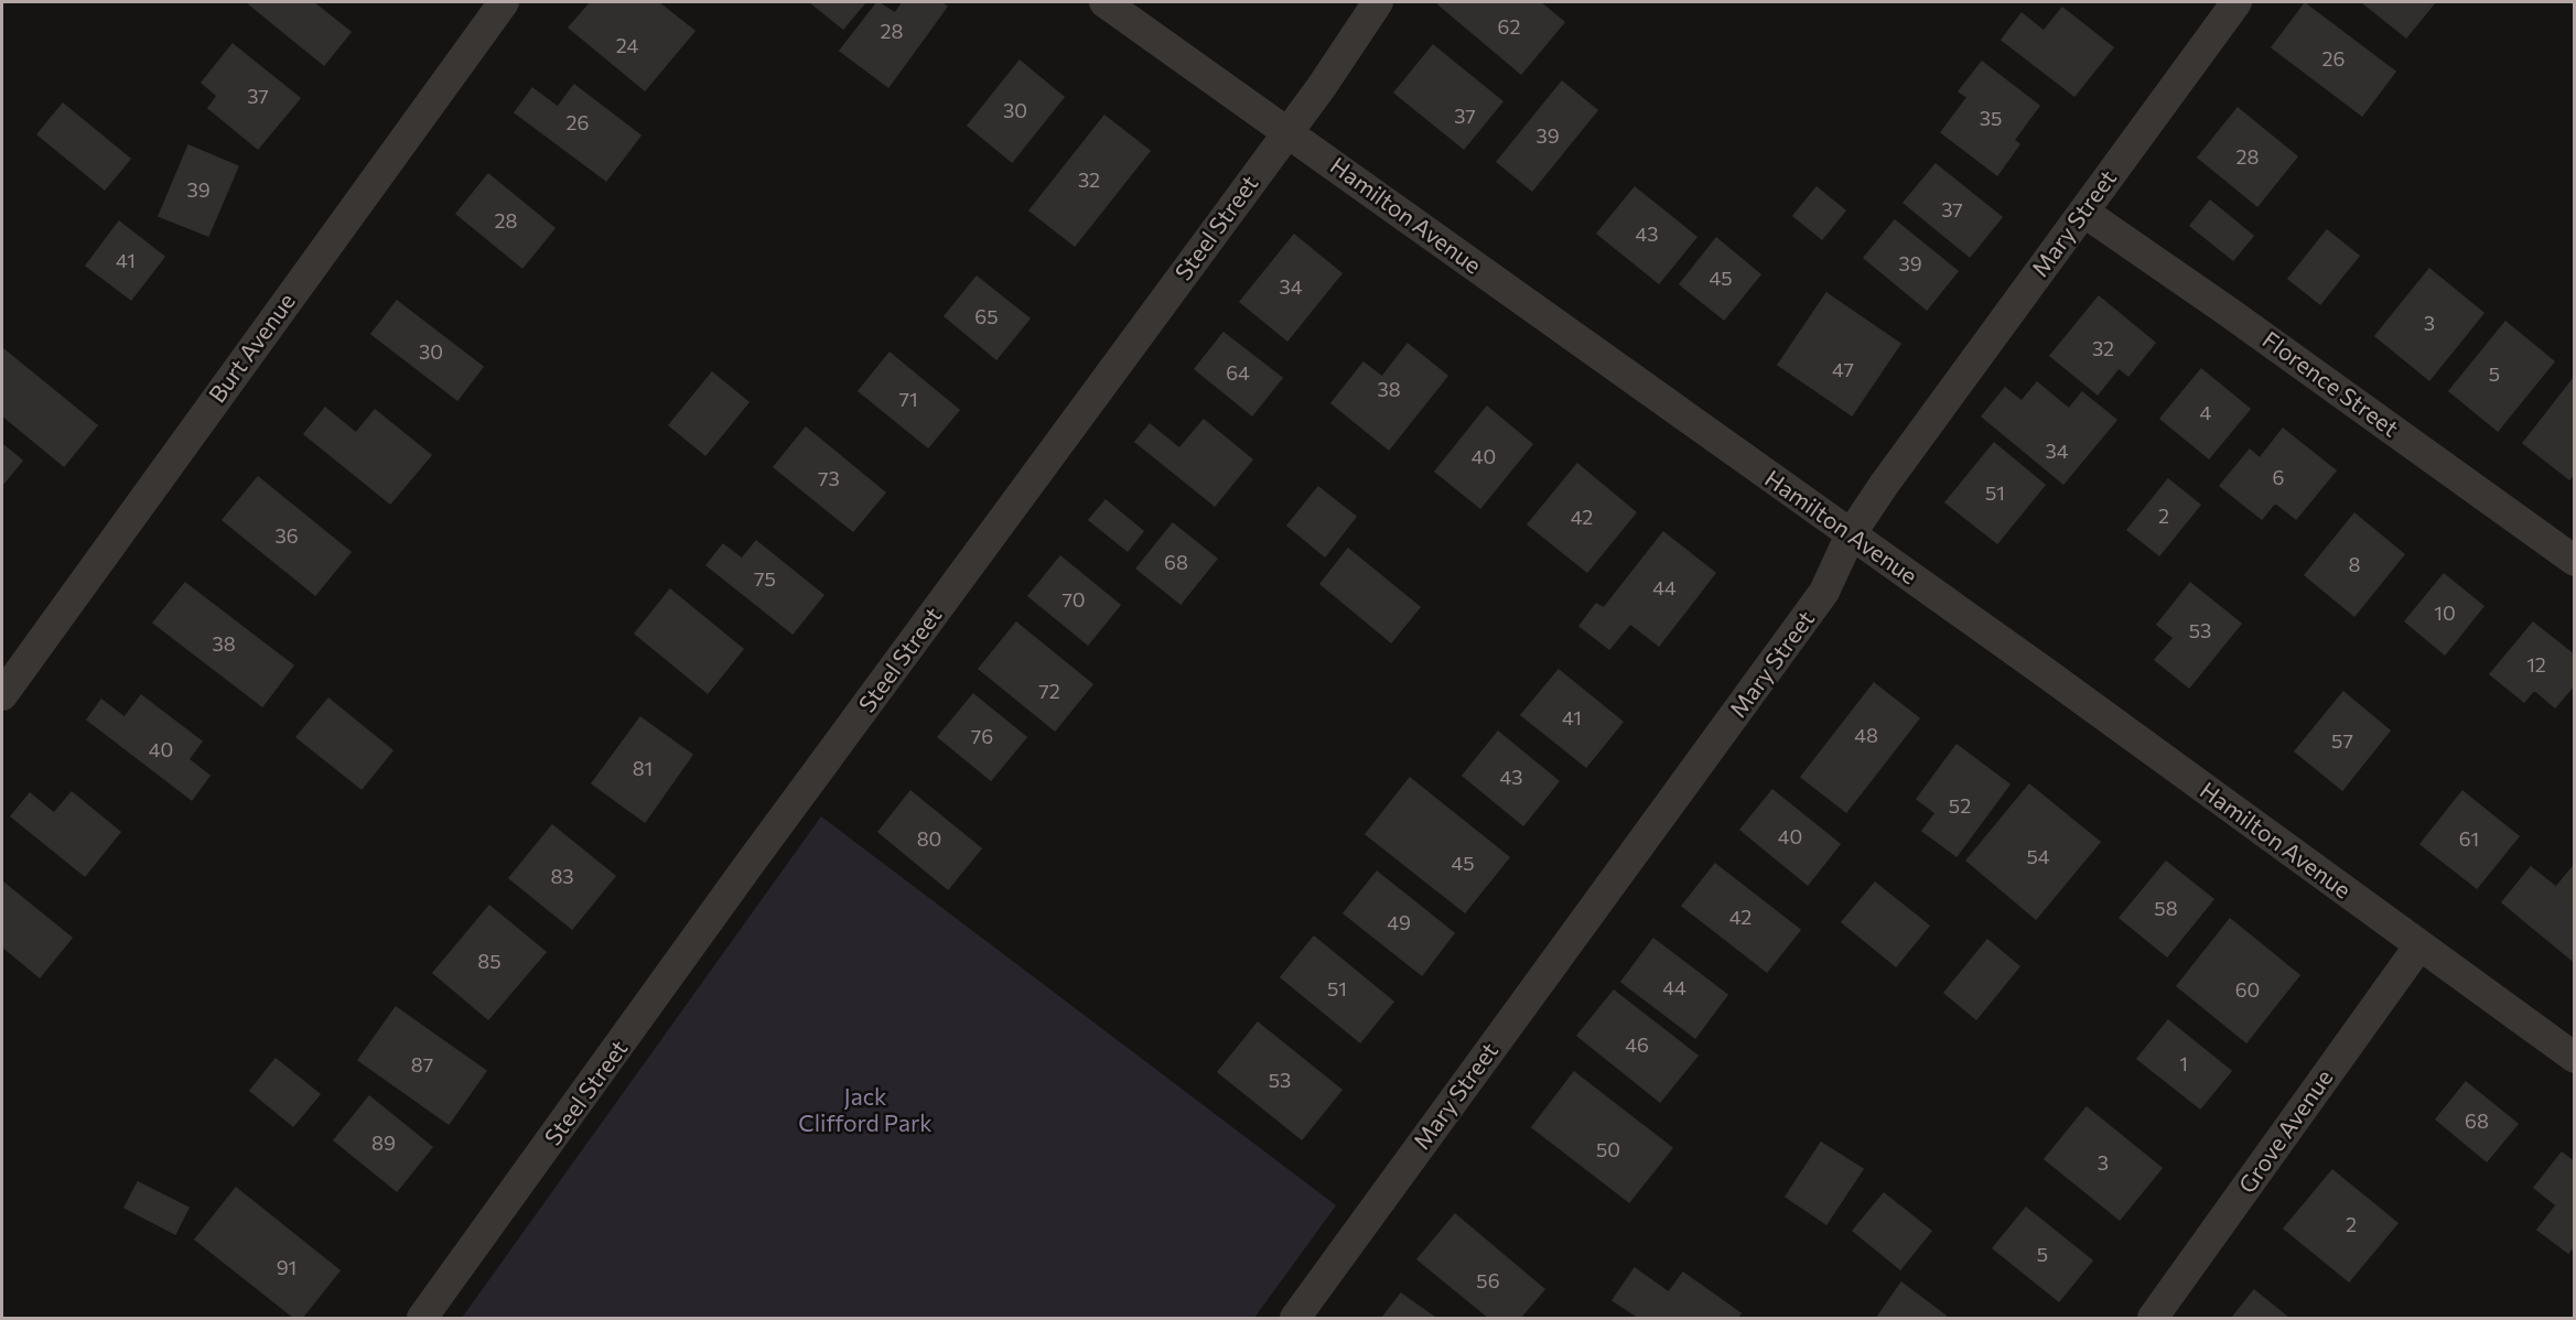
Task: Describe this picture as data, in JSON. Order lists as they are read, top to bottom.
{
  "streets": {
    "street": [
      "Hamilton Avenue",
      "Mary Street",
      "Steel Street",
      "Burt Avenue",
      "Florence Street",
      "Grove Avenue"
    ]
  },
  "crossings": [
    ["Hamilton Avenue", "Mary Street"],
    ["Hamilton Avenue", "Steel Street"],
    ["Hamilton Avenue", "Grove Avenue"],
    ["Mary Street", "Florence Street"]
  ],
  "parks": ["Jack Clifford Park"],
  "house_numbers": [
    "62",
    "28",
    "24",
    "26",
    "37",
    "30",
    "37",
    "35",
    "26",
    "39",
    "28",
    "32",
    "39",
    "37",
    "28",
    "43",
    "41",
    "39",
    "45",
    "34",
    "65",
    "3",
    "32",
    "30",
    "47",
    "64",
    "5",
    "38",
    "71",
    "4",
    "34",
    "40",
    "6",
    "73",
    "51",
    "2",
    "42",
    "36",
    "68",
    "8",
    "75",
    "44",
    "70",
    "10",
    "53",
    "38",
    "12",
    "72",
    "41",
    "48",
    "76",
    "57",
    "40",
    "81",
    "43",
    "52",
    "40",
    "80",
    "61",
    "54",
    "45",
    "83",
    "58",
    "42",
    "49",
    "85",
    "44",
    "51",
    "60",
    "46",
    "1",
    "87",
    "53",
    "68",
    "89",
    "50",
    "3",
    "2",
    "5",
    "91",
    "56"
  ]
}
